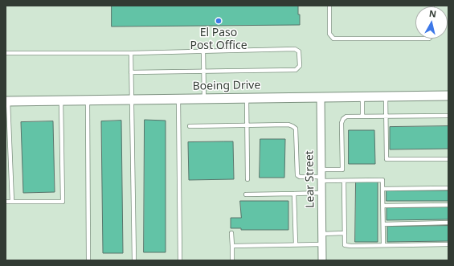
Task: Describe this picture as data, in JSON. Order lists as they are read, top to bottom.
{
  "streets": {
    "street": ["Boeing Drive", "Lear Street"]
  },
  "crossings": [
    ["Boeing Drive", "Lear Street"]
  ],
  "places": ["El Paso Post Office"],
  "north": "top"
}
